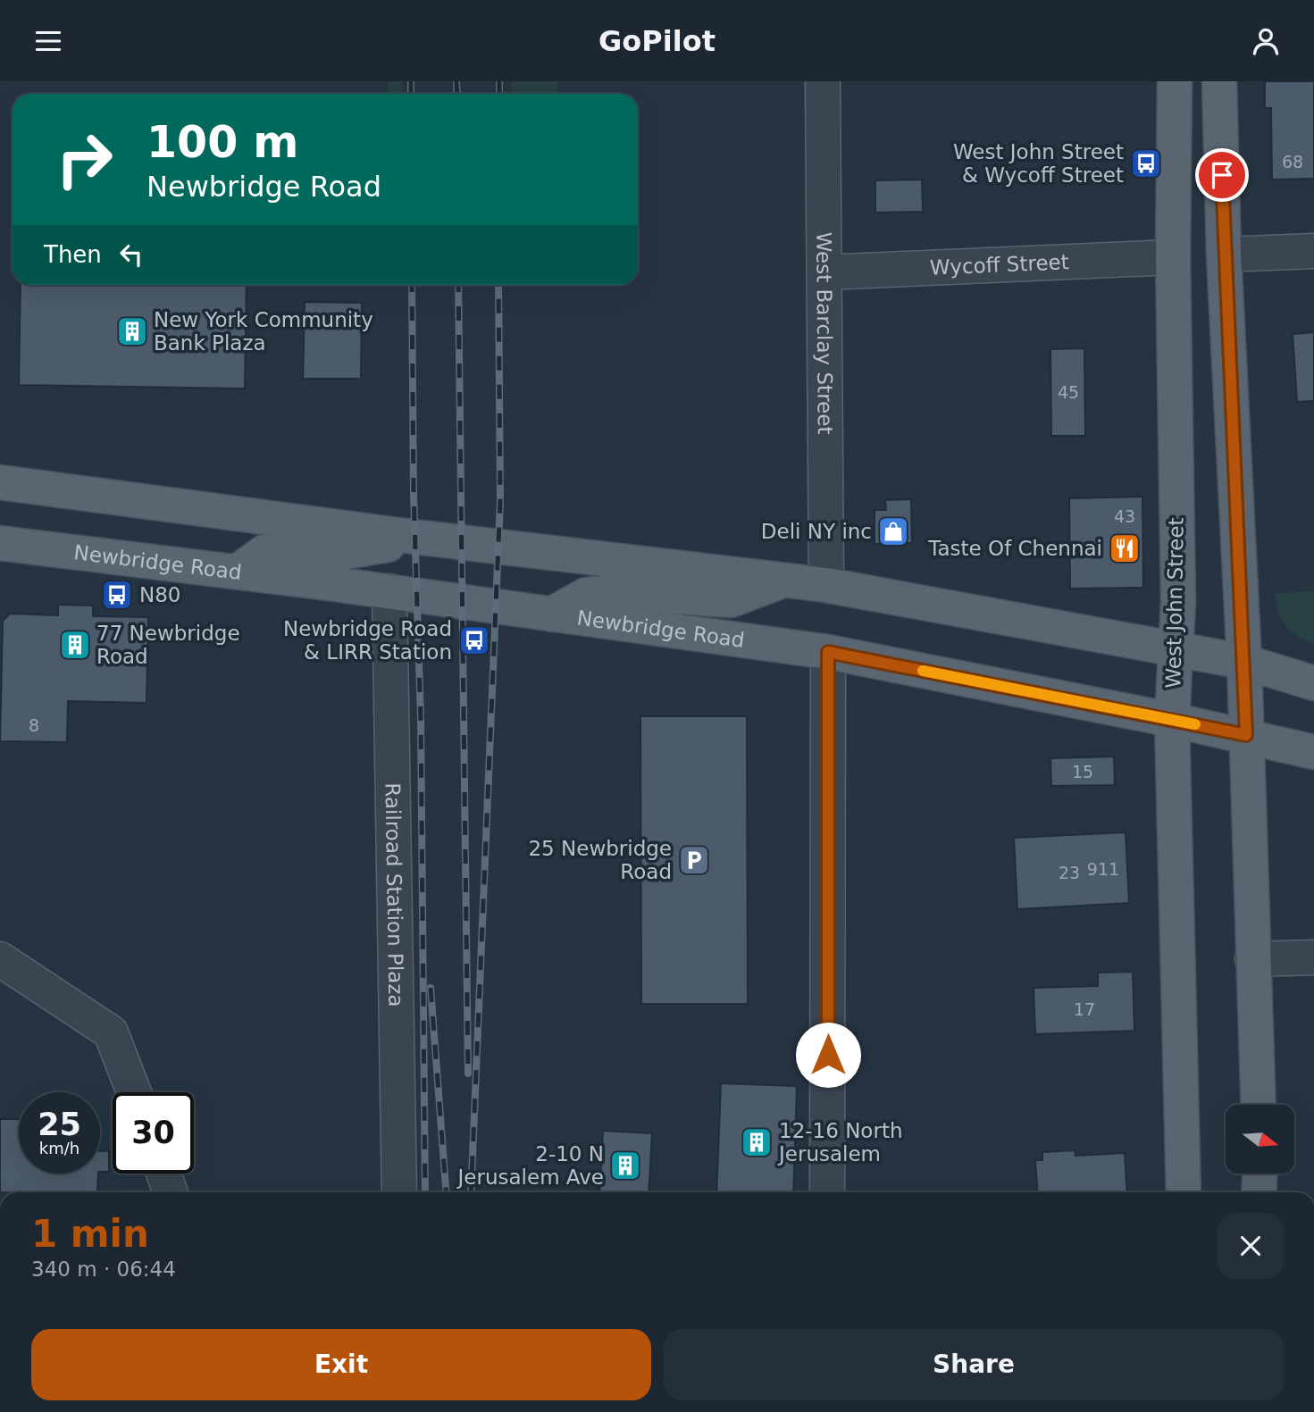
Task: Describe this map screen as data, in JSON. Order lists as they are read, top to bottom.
{
  "streets": {
    "main road": ["Newbridge Road", "West John Street"],
    "street": ["Wycoff Street", "West Barclay Street", "Railroad Station Plaza"]
  },
  "crossings": [
    ["Wycoff Street", "West Barclay Street"],
    ["Wycoff Street", "West John Street"],
    ["Newbridge Road", "West John Street"],
    ["Newbridge Road", "Railroad Station Plaza"]
  ],
  "places": {
    "bus stop": ["West John Street & Wycoff Street", "N80", "Newbridge Road & LIRR Station"],
    "building": [
      "New York Community Bank Plaza",
      "77 Newbridge Road",
      "12-16 North Jerusalem",
      "2-10 N Jerusalem Ave"
    ],
    "shop": ["Deli NY inc"],
    "restaurant": ["Taste Of Chennai"],
    "parking": ["25 Newbridge Road"]
  },
  "house_numbers": [
    "68",
    "45",
    "43",
    "8",
    "15",
    "911",
    "23",
    "17"
  ],
  "north": "right",
  "page": {
    "header": "GoPilot",
    "turn": ["100 m", "Newbridge Road"],
    "then": "Then",
    "speed": "25 km/h",
    "limit": "30",
    "heading": ["1 min", "340 m · 06:44"],
    "buttons": ["Exit", "Share"]
  }
}
